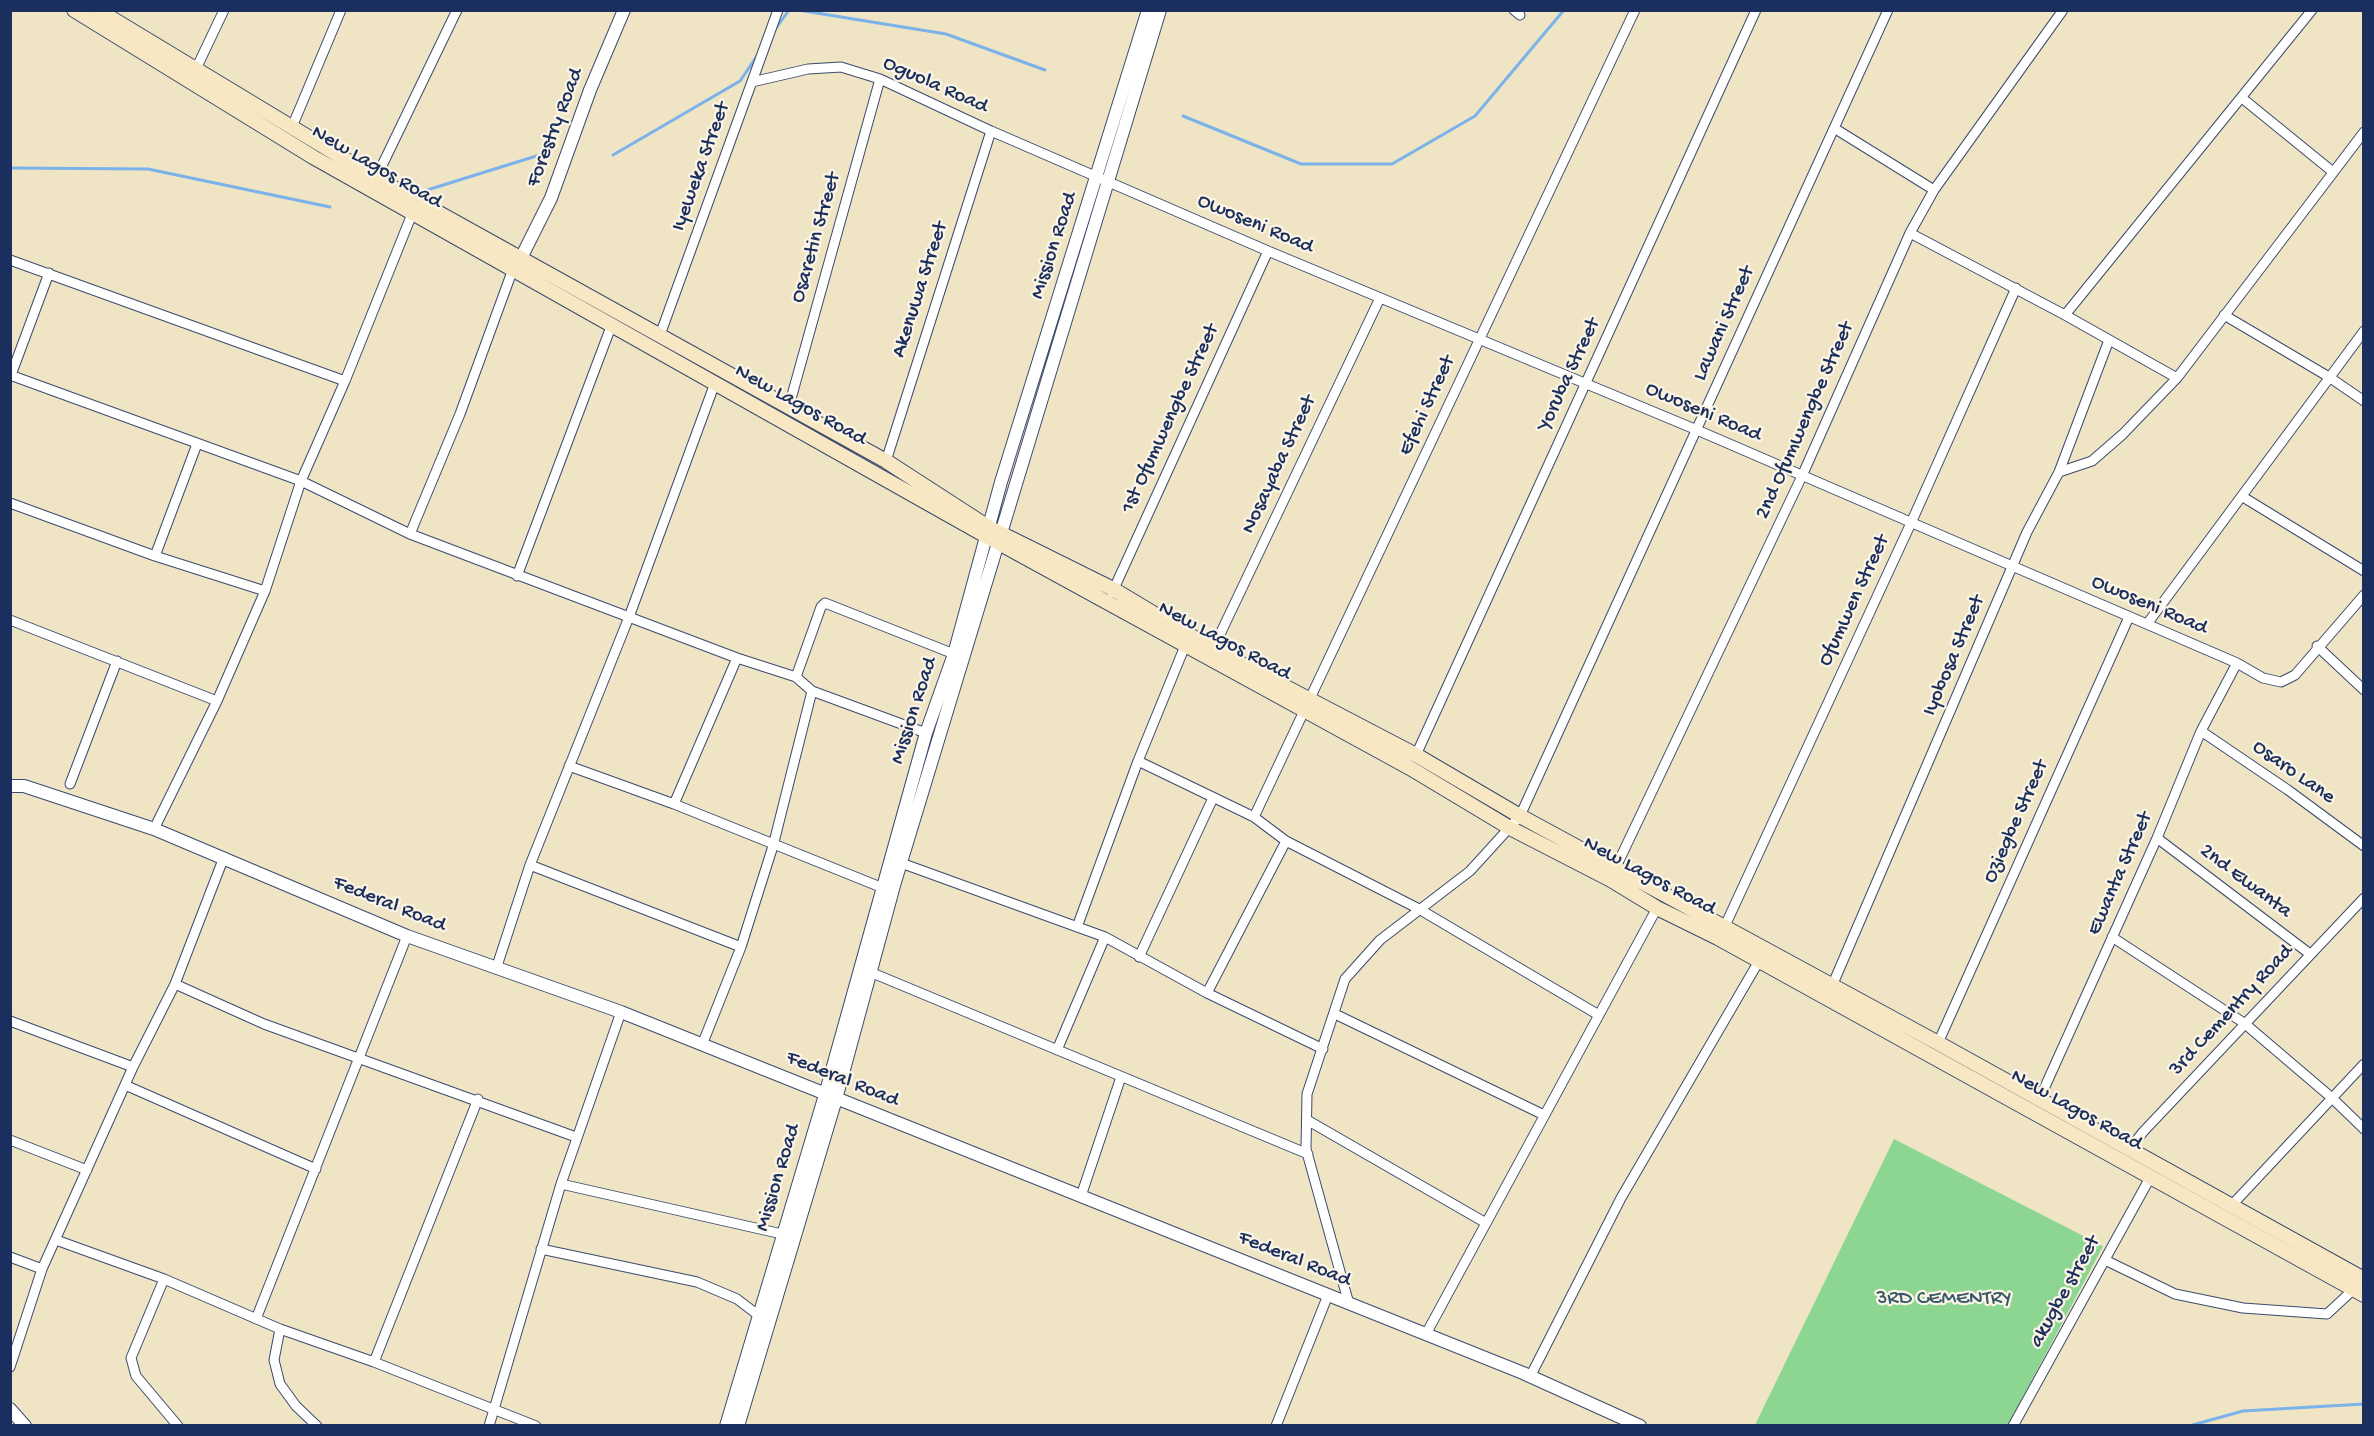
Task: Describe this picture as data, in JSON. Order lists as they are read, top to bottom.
{
  "streets": {
    "main road": ["New Lagos Road"],
    "street": [
      "Oguola Road",
      "Forestry Road",
      "Iyeweka Street",
      "Owoseni Road",
      "Osaretin Street",
      "Mission Road",
      "Akenuwa Street",
      "Lawani Street",
      "Yoruba Street",
      "Efehi Street",
      "1st Ofumwengbe Street",
      "2nd Ofumwengbe Street",
      "Nosayaba Street",
      "Ofumwen Street",
      "Iyobosa Street",
      "Osaro Lane",
      "Oziegbe Street",
      "Ewanta Street",
      "2nd Ewanta",
      "Federal Road",
      "3rd Cementry Road",
      "akugbe street"
    ]
  },
  "crossings": [
    ["Oguola Road", "Iyeweka Street"],
    ["Oguola Road", "Owoseni Road"],
    ["Oguola Road", "Osaretin Street"],
    ["Oguola Road", "Mission Road"],
    ["Oguola Road", "Akenuwa Street"],
    ["Forestry Road", "New Lagos Road"],
    ["Iyeweka Street", "New Lagos Road"],
    ["New Lagos Road", "Osaretin Street"],
    ["New Lagos Road", "Mission Road"],
    ["New Lagos Road", "Akenuwa Street"],
    ["New Lagos Road", "Lawani Street"],
    ["New Lagos Road", "Yoruba Street"],
    ["New Lagos Road", "Efehi Street"],
    ["New Lagos Road", "1st Ofumwengbe Street"],
    ["New Lagos Road", "2nd Ofumwengbe Street"],
    ["New Lagos Road", "Nosayaba Street"],
    ["New Lagos Road", "Ofumwen Street"],
    ["New Lagos Road", "Iyobosa Street"],
    ["New Lagos Road", "Oziegbe Street"],
    ["New Lagos Road", "Ewanta Street"],
    ["New Lagos Road", "3rd Cementry Road"],
    ["New Lagos Road", "akugbe street"],
    ["Owoseni Road", "Mission Road"],
    ["Owoseni Road", "Lawani Street"],
    ["Owoseni Road", "Yoruba Street"],
    ["Owoseni Road", "Efehi Street"],
    ["Owoseni Road", "1st Ofumwengbe Street"],
    ["Owoseni Road", "2nd Ofumwengbe Street"],
    ["Owoseni Road", "Nosayaba Street"],
    ["Owoseni Road", "Ofumwen Street"],
    ["Owoseni Road", "Iyobosa Street"],
    ["Owoseni Road", "Oziegbe Street"],
    ["Owoseni Road", "Ewanta Street"],
    ["Mission Road", "Federal Road"],
    ["Lawani Street", "Federal Road"],
    ["Osaro Lane", "Ewanta Street"],
    ["Ewanta Street", "2nd Ewanta"],
    ["2nd Ewanta", "3rd Cementry Road"]
  ],
  "parks": ["3RD CEMENTRY"]
}
